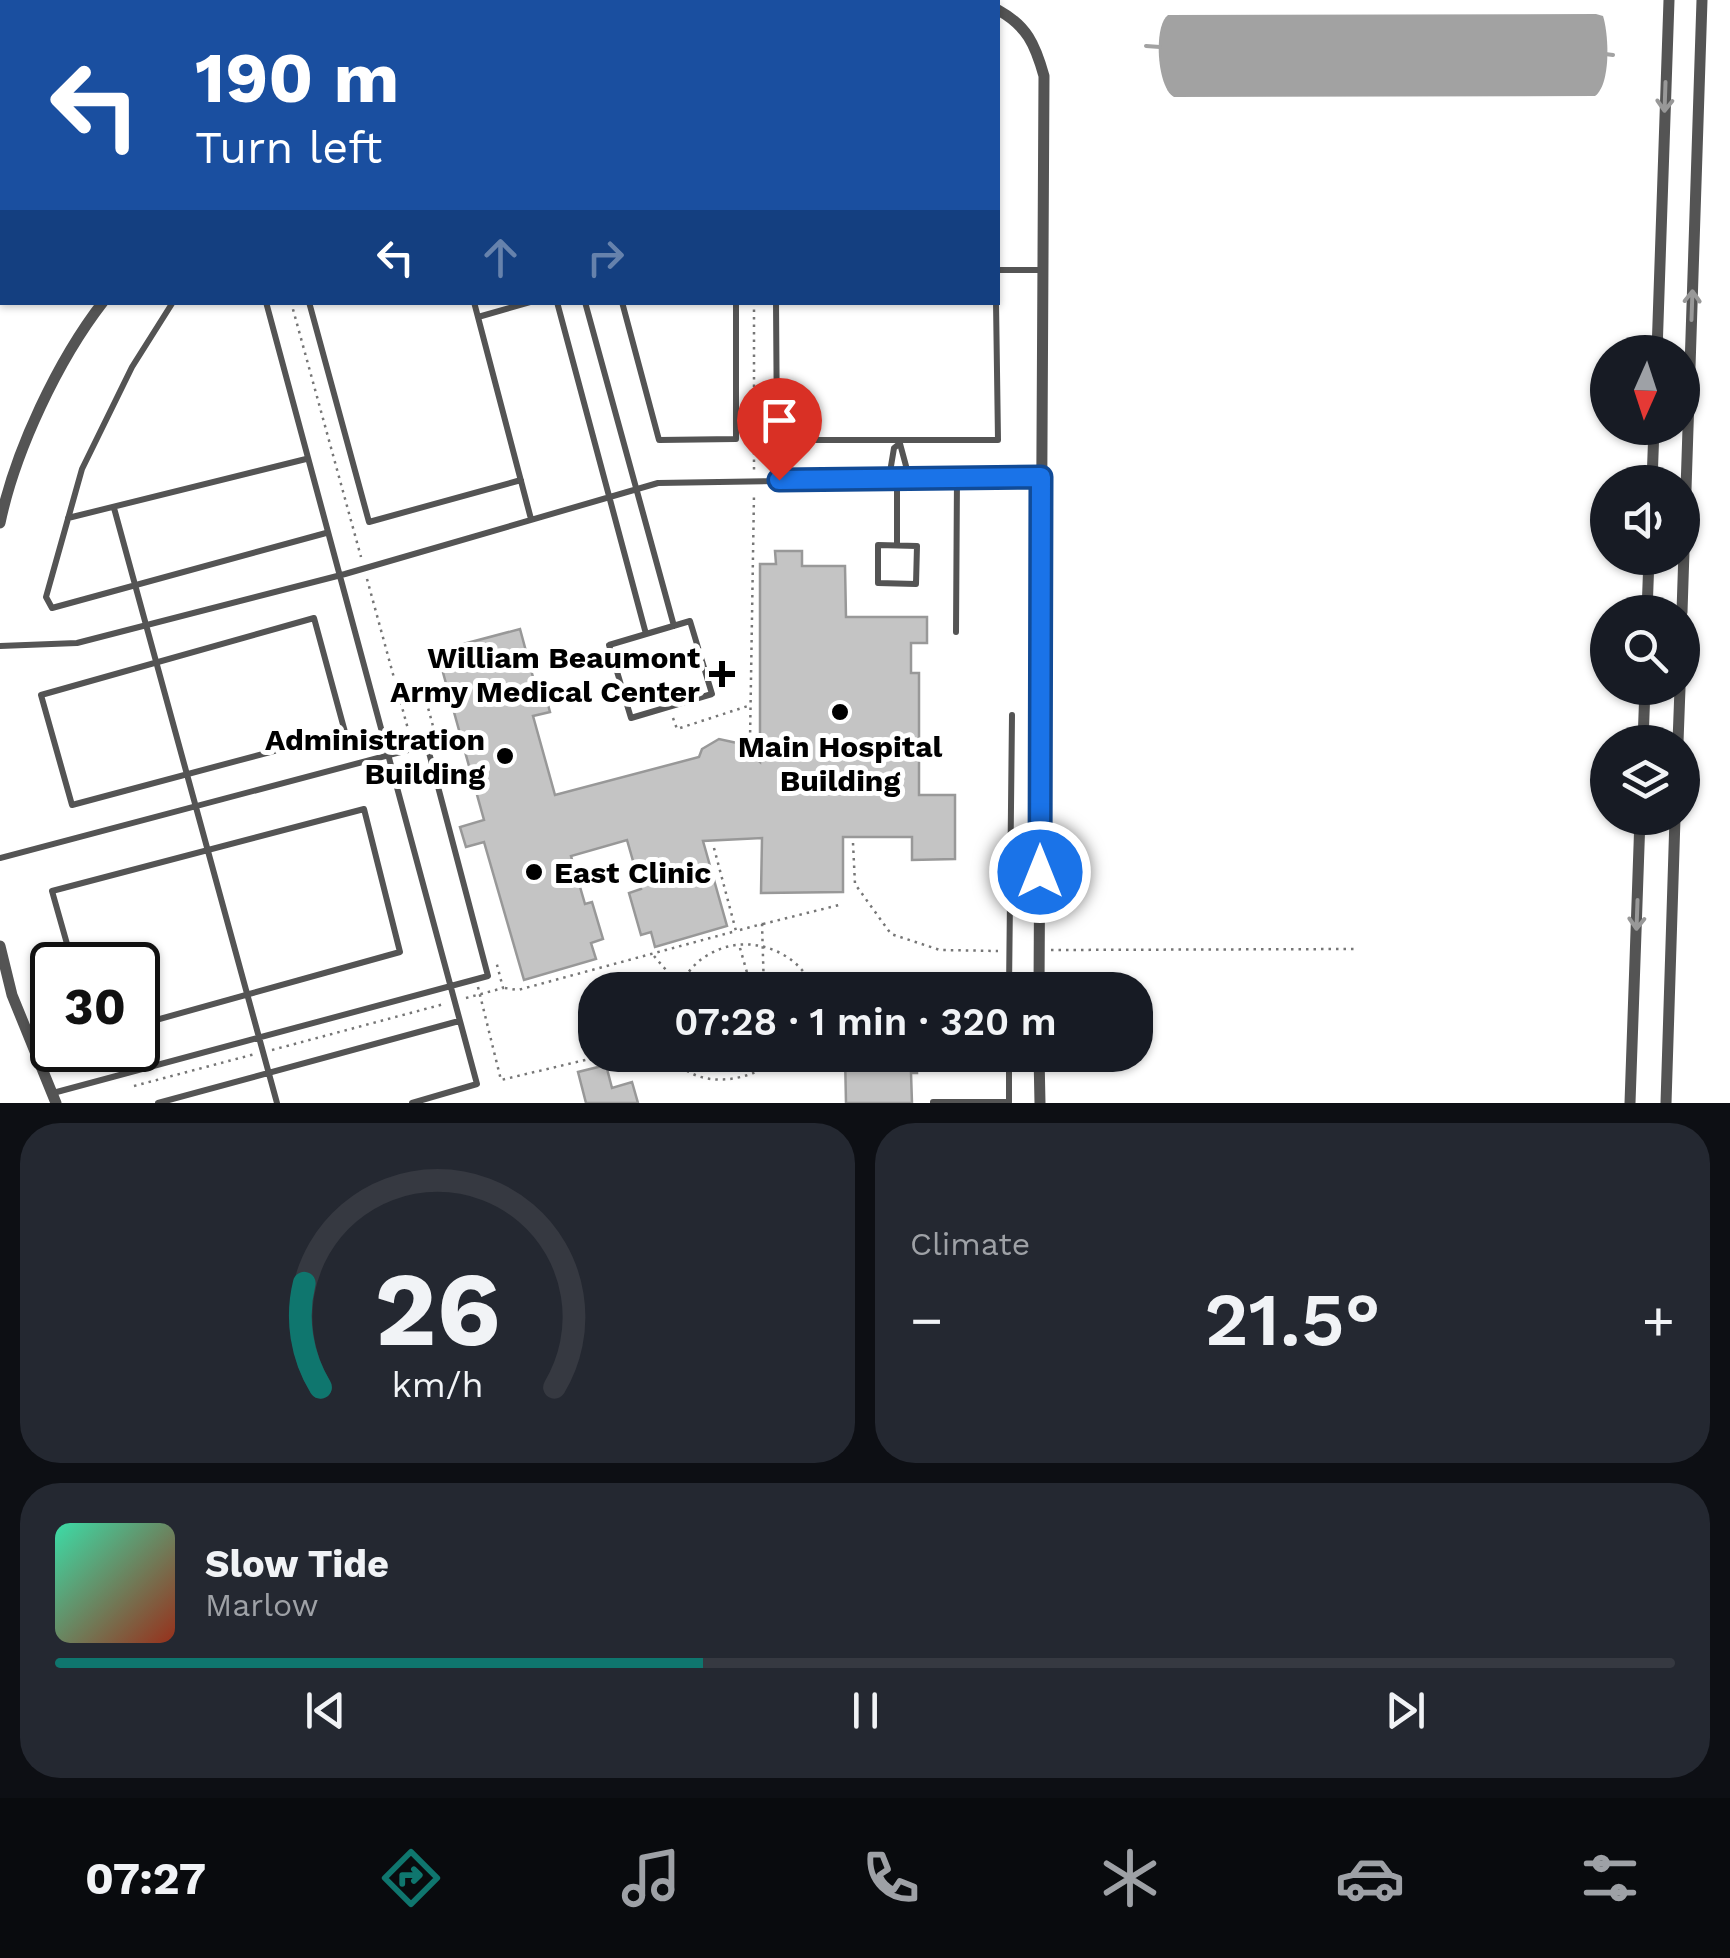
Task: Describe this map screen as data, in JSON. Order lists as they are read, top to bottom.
{
  "places": {
    "health": ["William Beaumont Army Medical Center"],
    "other": ["Main Hospital Building", "Administration Building", "East Clinic"]
  },
  "north": "bottom",
  "page": {
    "turn": ["190 m", "Turn left"],
    "limit": "30",
    "trip": "07:28 · 1 min · 320 m",
    "tile": "Climate",
    "heat": ["−", "21.5°", "+"],
    "song": ["Slow Tide", "Marlow"],
    "tabs": "07:27",
    "gauge": ["26", "km/h"]
  }
}
